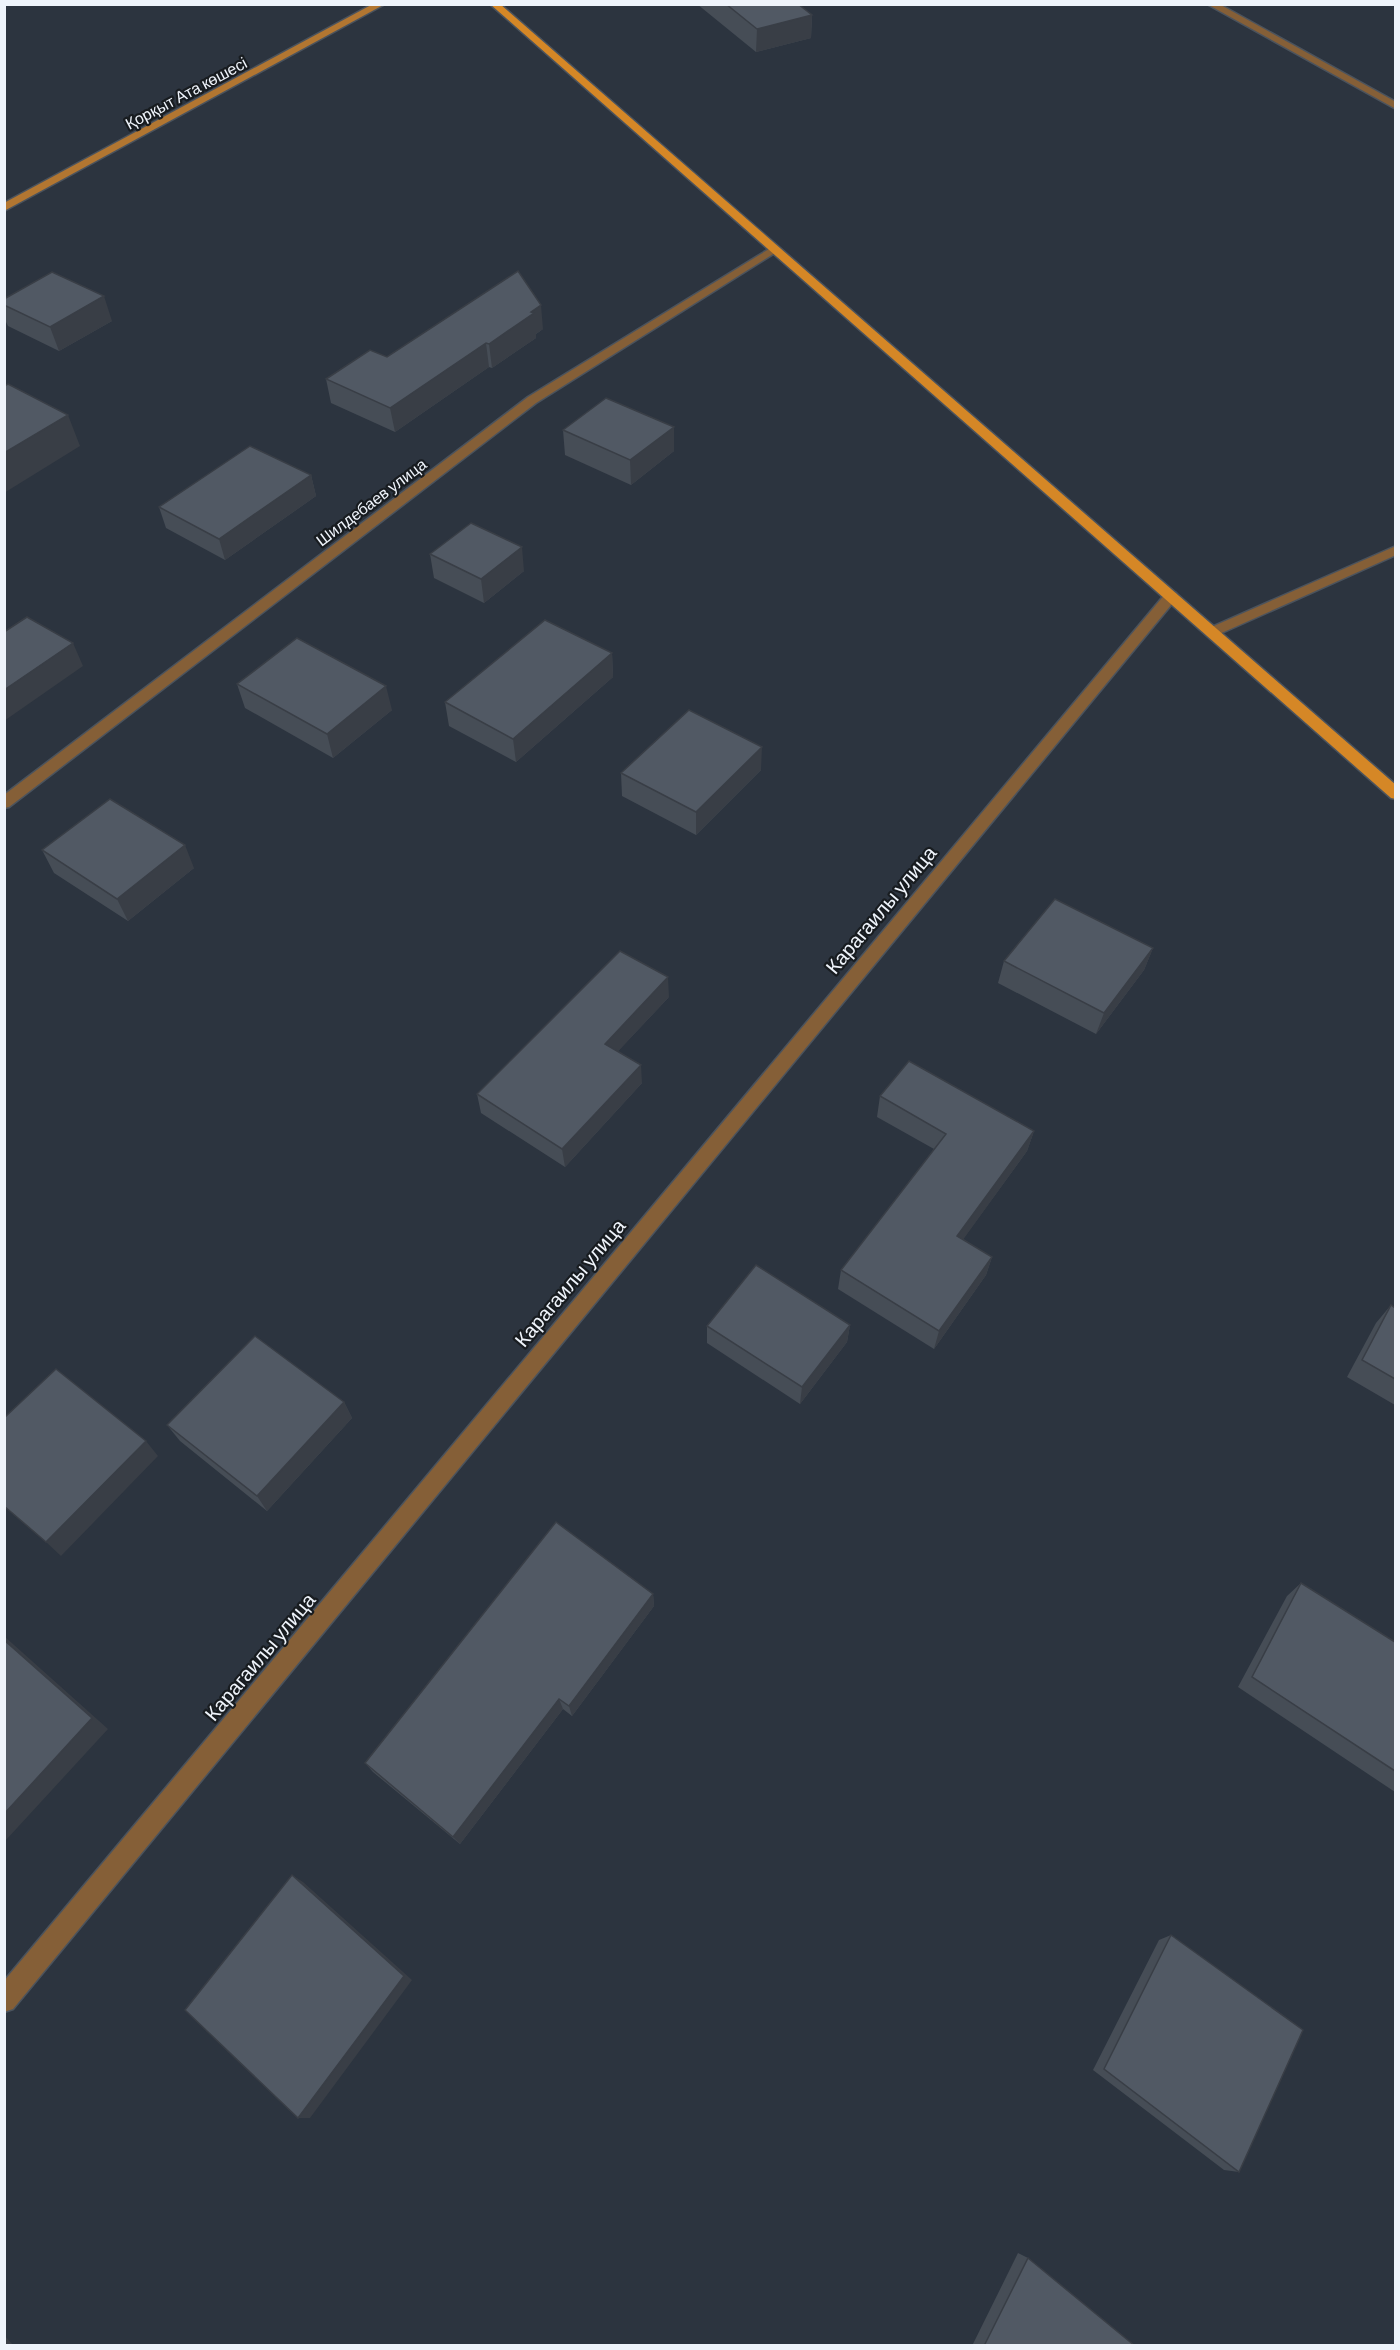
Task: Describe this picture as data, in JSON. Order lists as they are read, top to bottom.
{
  "streets": {
    "main road": ["Қорқыт Ата көшесі"],
    "street": ["Шилдебаев улица", "Карагаилы улица"]
  }
}
